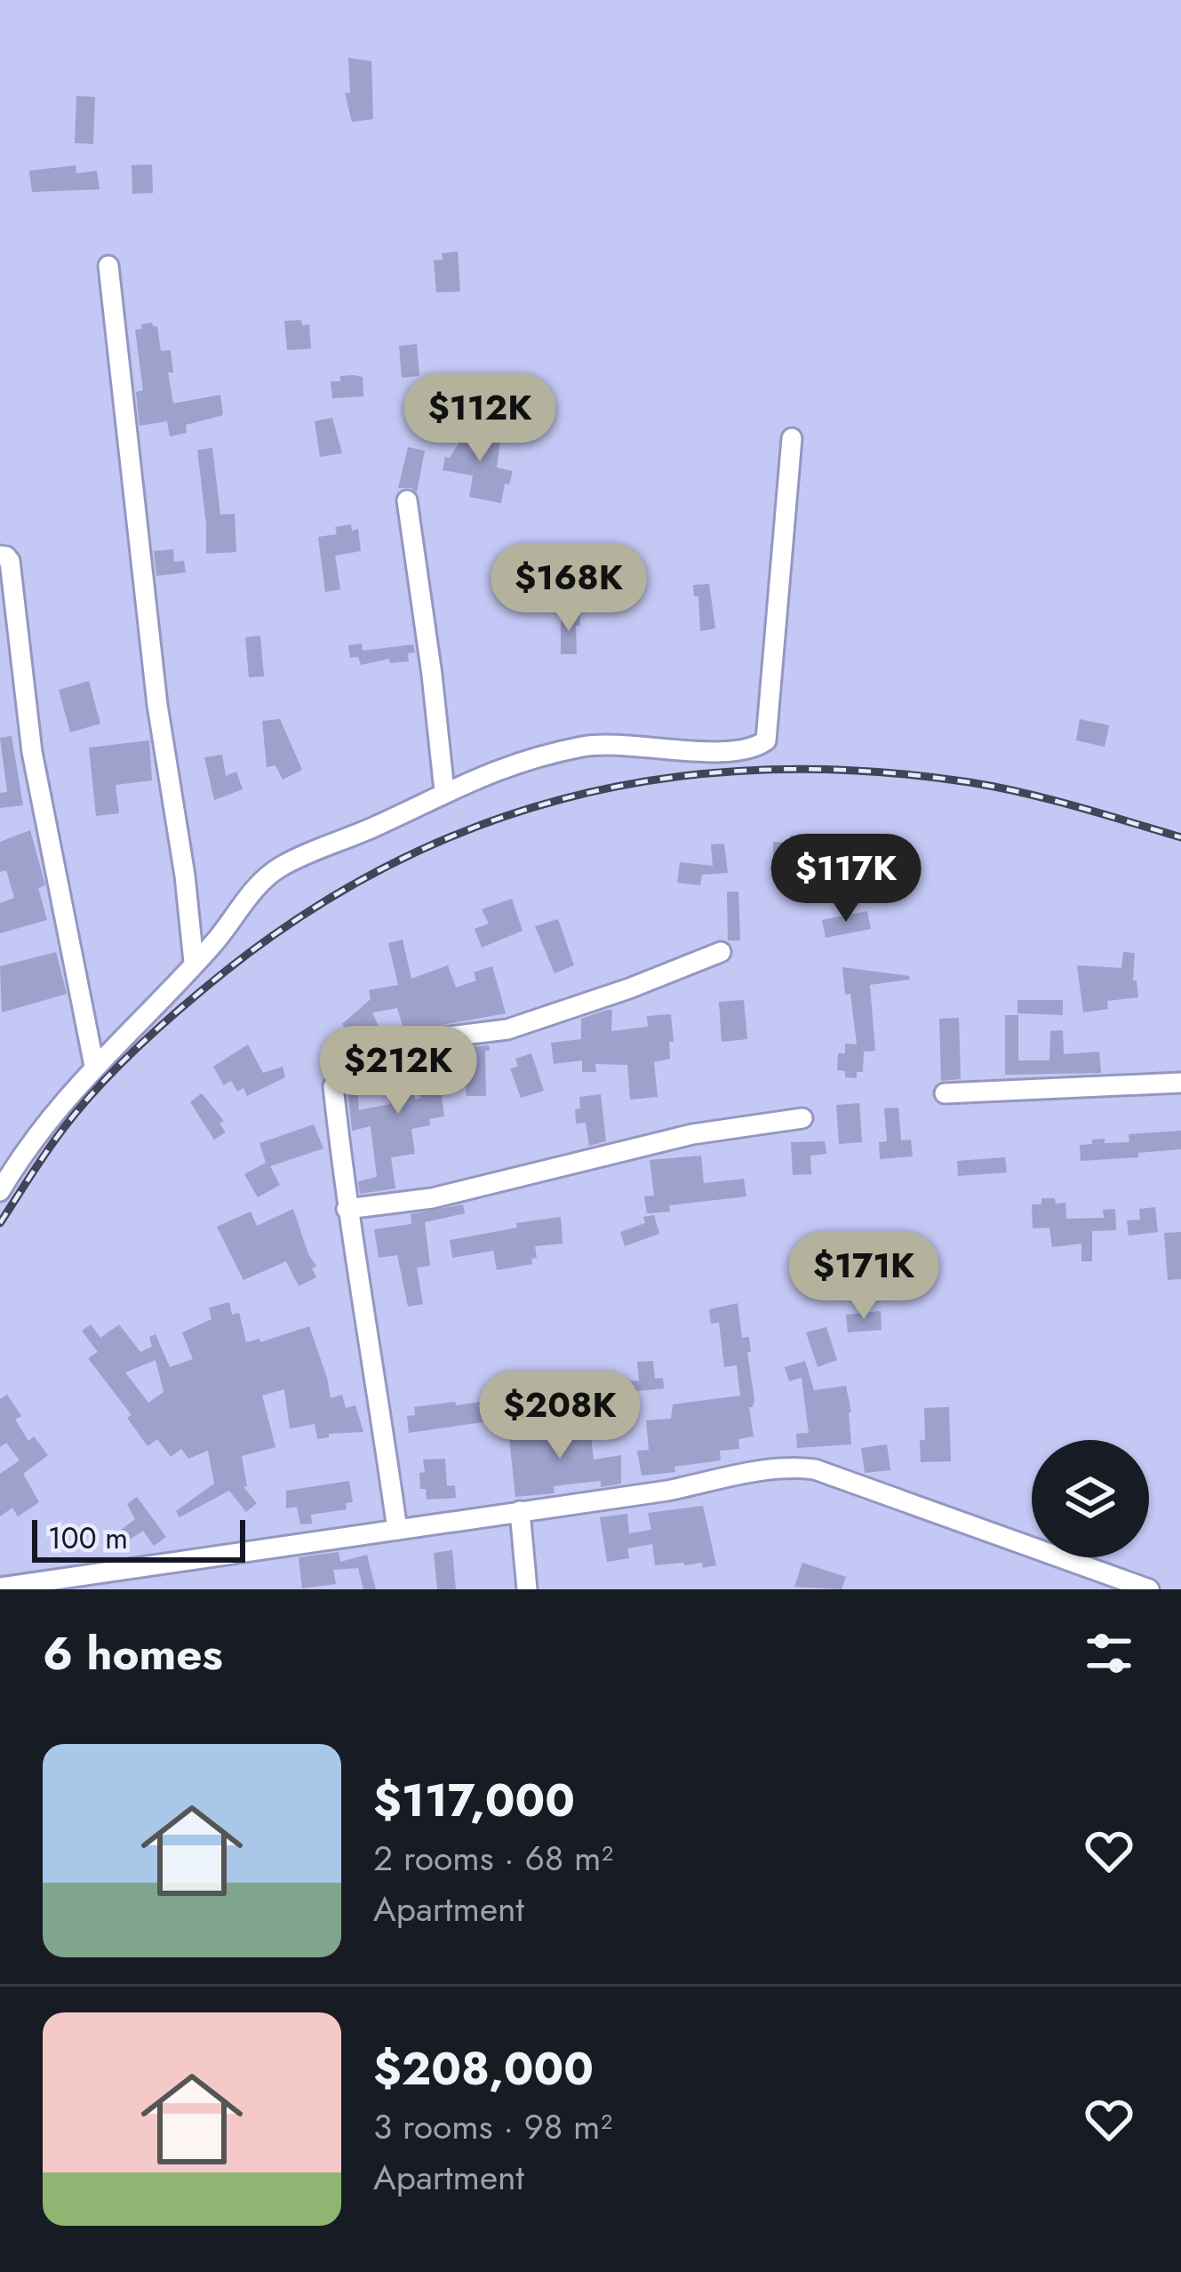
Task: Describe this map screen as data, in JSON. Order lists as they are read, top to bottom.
{
  "scale_bar": "100 m",
  "page": {
    "price": [
      "$112K",
      "$168K",
      "$117K",
      "$212K",
      "$171K",
      "$208K"
    ],
    "scale": "100 m",
    "heading": "6 homes",
    "list": [
      {
        "name": "$117,000",
        "note": "2 rooms · 68 m² · Apartment"
      },
      {
        "name": "$208,000",
        "note": "3 rooms · 98 m² · Apartment"
      }
    ]
  }
}
